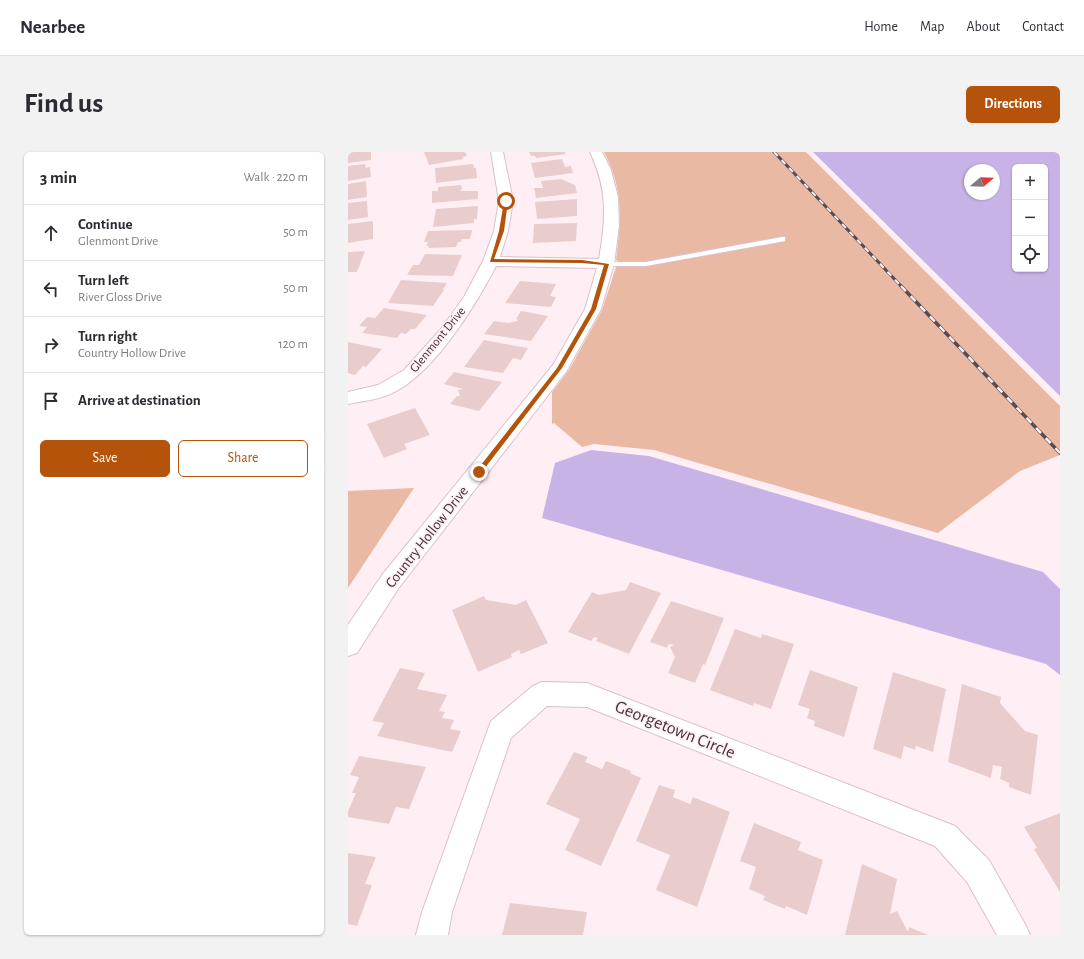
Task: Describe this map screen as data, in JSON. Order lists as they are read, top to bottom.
{
  "streets": {
    "street": ["Glenmont Drive", "Country Hollow Drive", "Georgetown Circle"]
  },
  "north": "right",
  "page": {
    "header": "Nearbee",
    "nav": [
      "Home",
      "Map",
      "About",
      "Contact"
    ],
    "buttons": [
      "Directions",
      ["Save", "Share"]
    ],
    "title": "Find us",
    "heading": ["3 min", "Walk · 220 m"],
    "map_buttons": ["+", "−"],
    "list": [
      ["Continue", "Glenmont Drive", "50 m"],
      ["Turn left", "River Gloss Drive", "50 m"],
      ["Turn right", "Country Hollow Drive", "120 m"],
      "Arrive at destination"
    ]
  }
}
